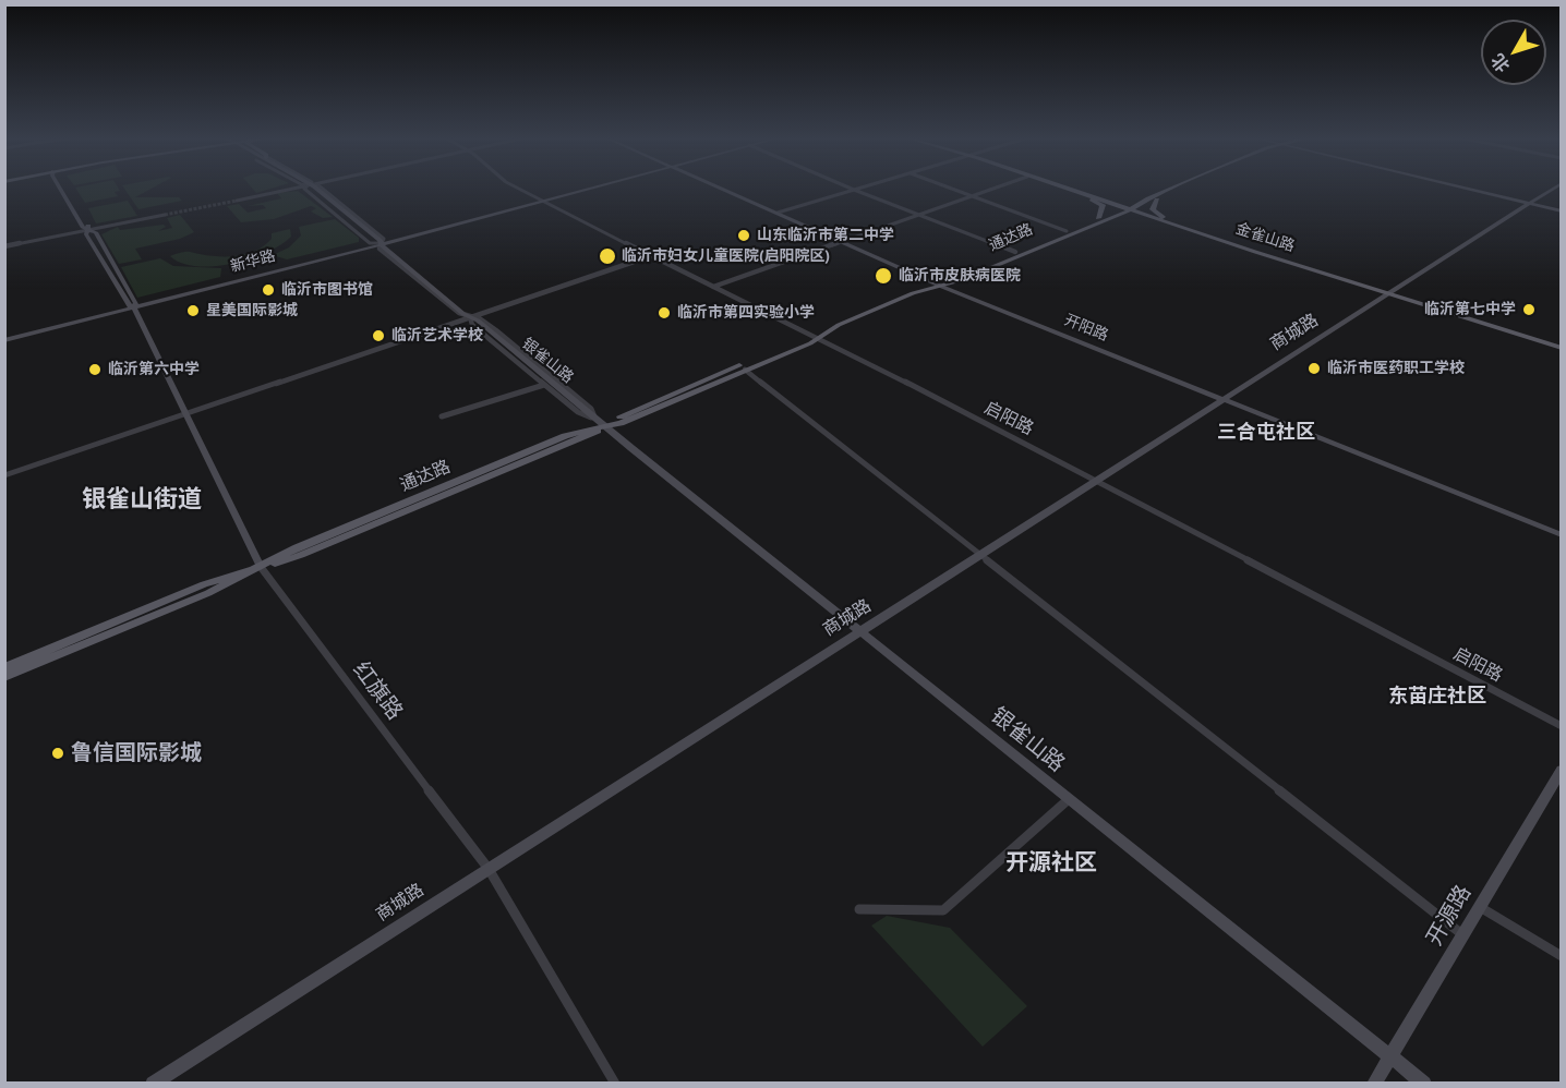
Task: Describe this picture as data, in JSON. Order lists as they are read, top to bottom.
{
  "streets": {
    "main road": ["通达路", "金雀山路"],
    "street": [
      "新华路",
      "开阳路",
      "商城路",
      "银雀山路",
      "启阳路",
      "红旗路",
      "开源路"
    ]
  },
  "crossings": [
    ["通达路", "金雀山路"],
    ["通达路", "开阳路"],
    ["通达路", "银雀山路"],
    ["通达路", "启阳路"],
    ["通达路", "红旗路"],
    ["金雀山路", "商城路"],
    ["新华路", "银雀山路"],
    ["新华路", "启阳路"],
    ["新华路", "红旗路"],
    ["开阳路", "商城路"],
    ["商城路", "银雀山路"],
    ["商城路", "启阳路"],
    ["商城路", "红旗路"],
    ["银雀山路", "开源路"]
  ],
  "districts": [
    "三合屯社区",
    "银雀山街道",
    "东苗庄社区",
    "开源社区"
  ],
  "places": [
    "山东临沂市第二中学",
    "临沂市妇女儿童医院(启阳院区)",
    "临沂市皮肤病医院",
    "临沂市图书馆",
    "临沂第七中学",
    "星美国际影城",
    "临沂市第四实验小学",
    "临沂艺术学校",
    "临沂市医药职工学校",
    "临沂第六中学",
    "鲁信国际影城"
  ],
  "north": "bottom left"
}
